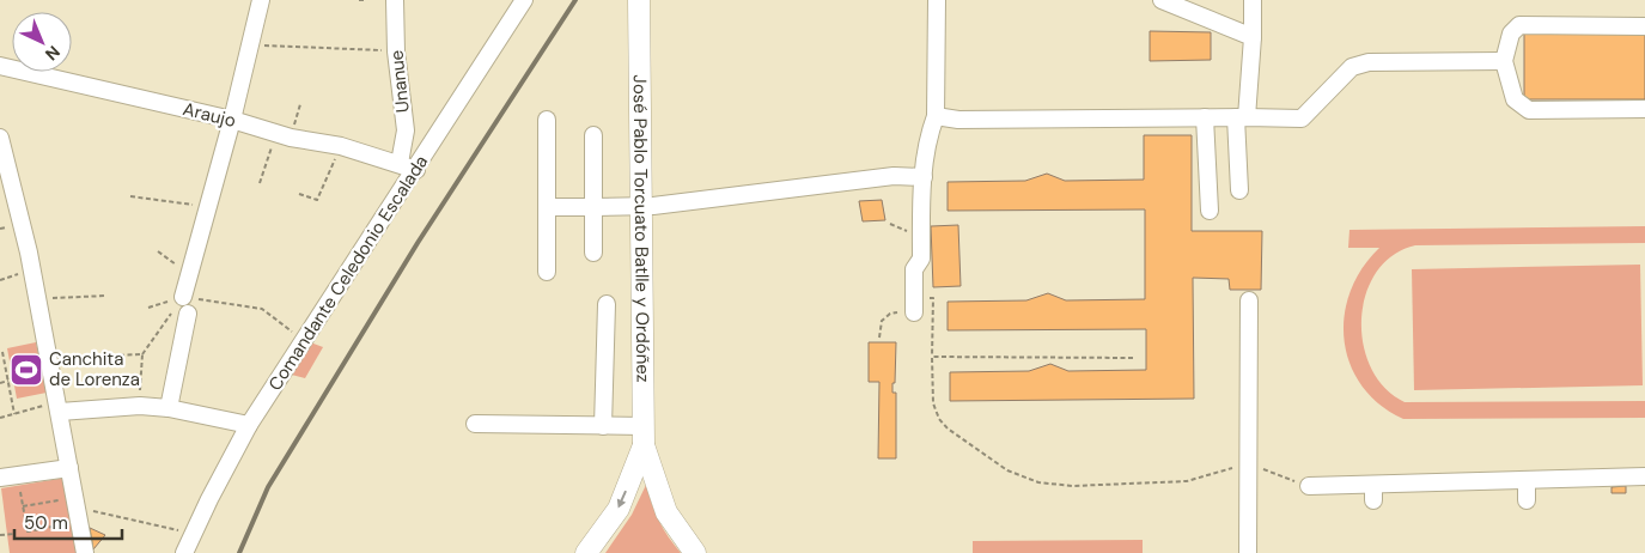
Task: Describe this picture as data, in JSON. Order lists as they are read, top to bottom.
{
  "streets": {
    "main road": ["José Pablo Torcuato Batlle y Ordóñez"],
    "street": ["Unanue", "Araujo", "Comandante Celedonio Escalada"]
  },
  "crossings": [
    ["Unanue", "Araujo"],
    ["Araujo", "Comandante Celedonio Escalada"]
  ],
  "places": {
    "sports": ["Canchita de Lorenza"]
  },
  "scale_bar": "50 m",
  "north": "bottom right"
}
